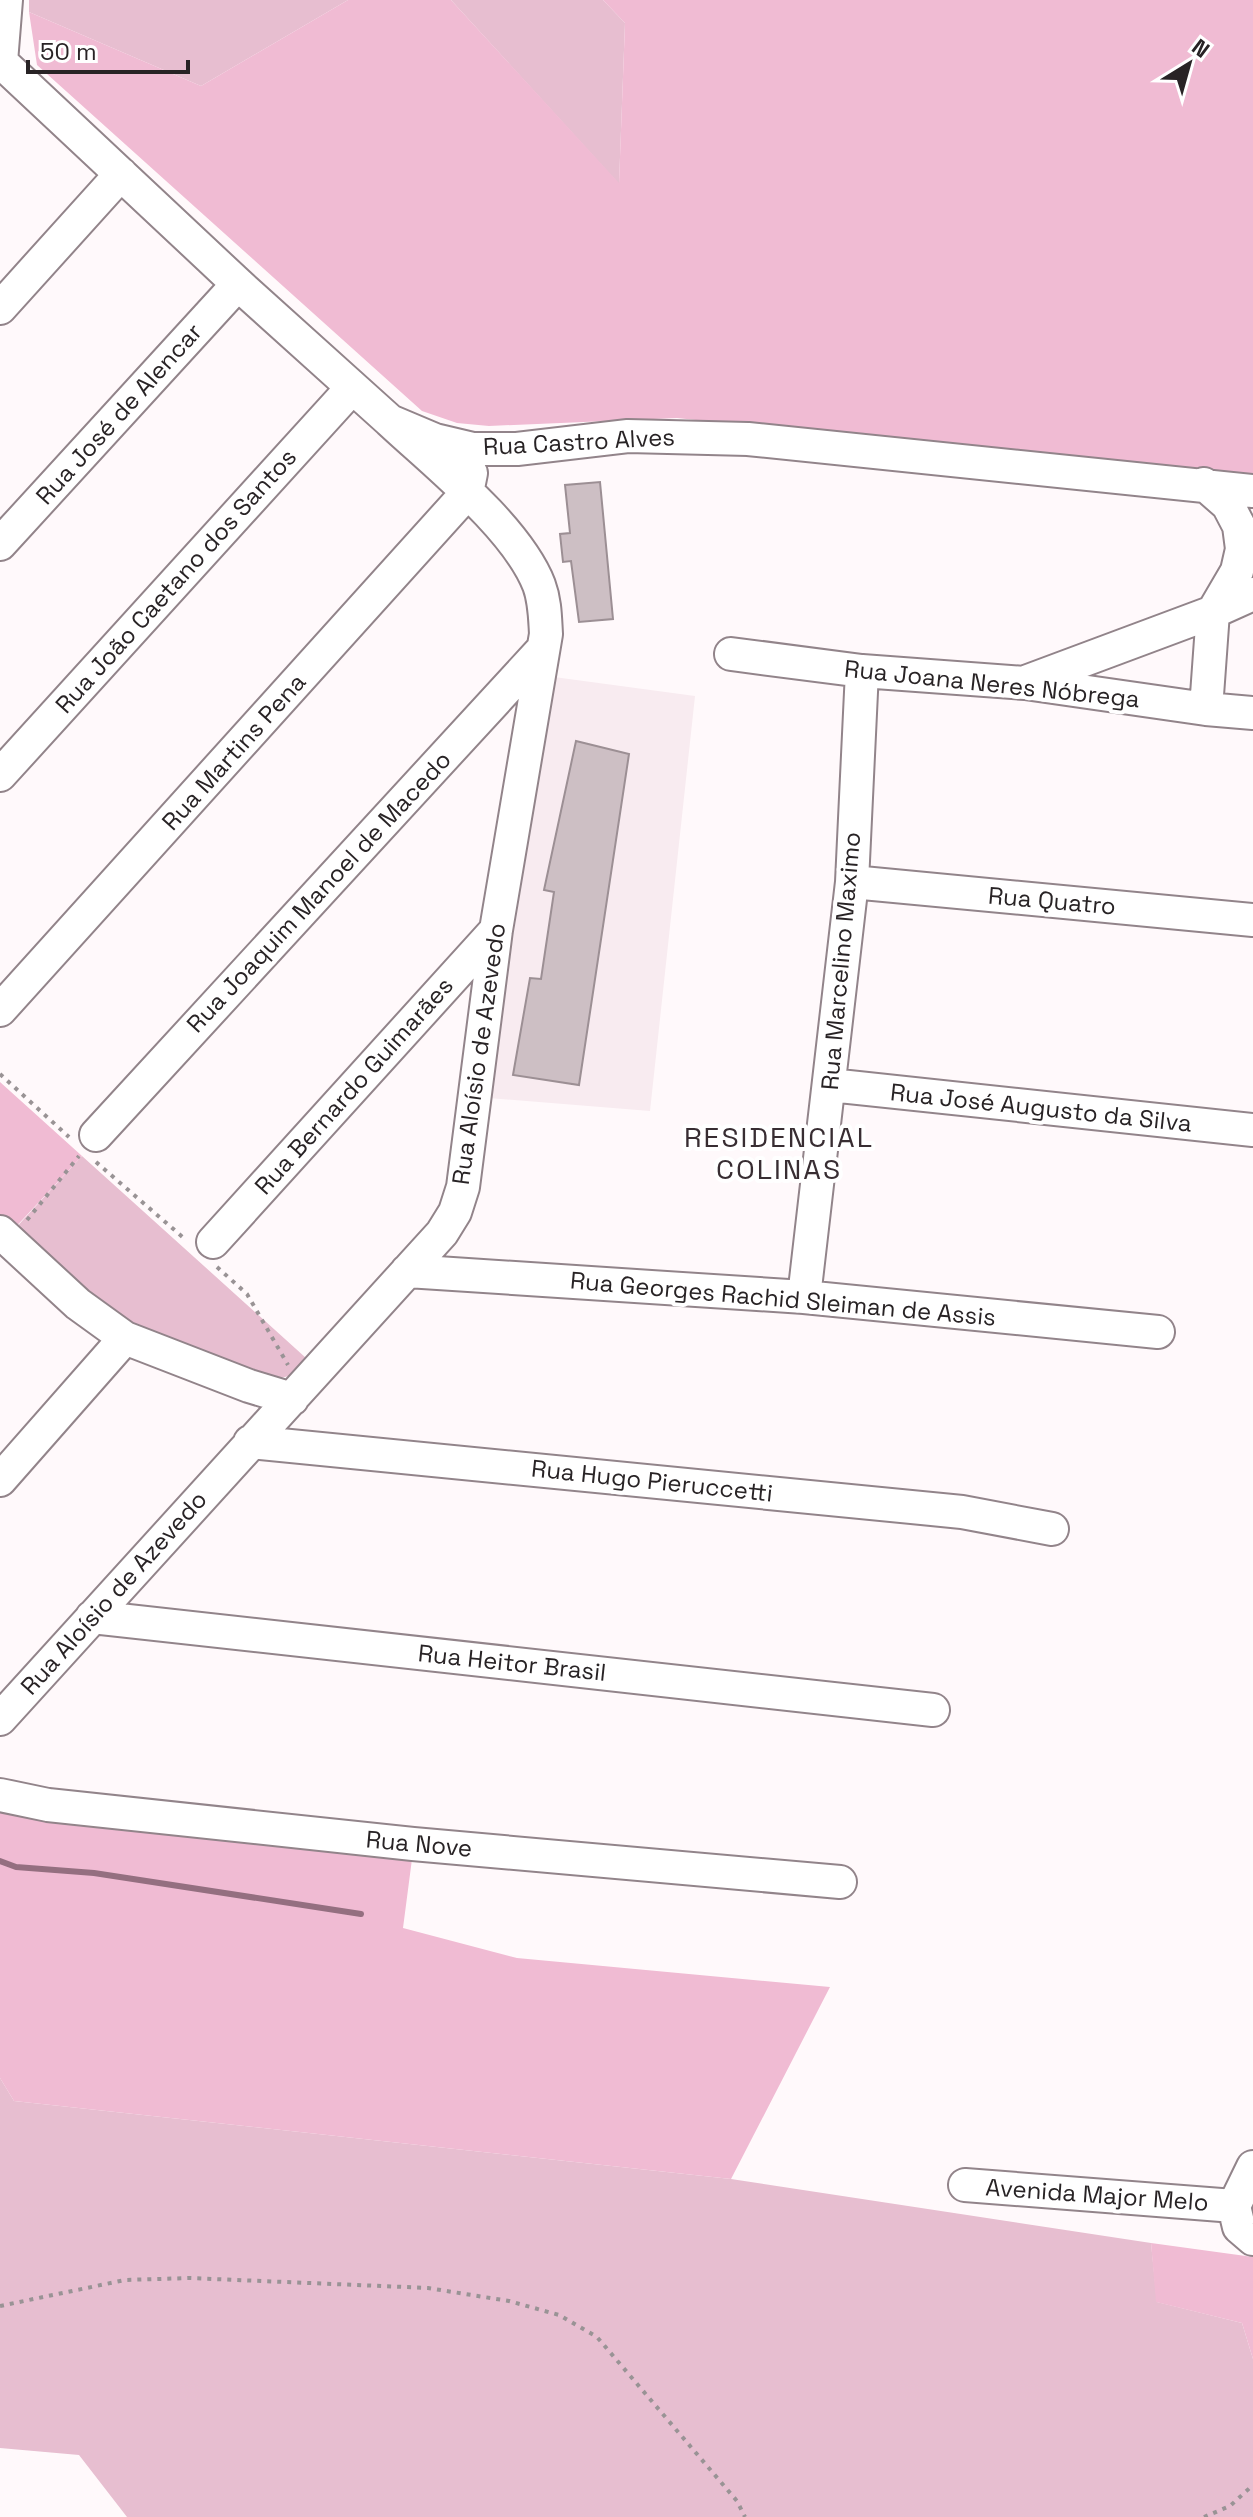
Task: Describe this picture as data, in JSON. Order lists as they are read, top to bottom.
{
  "streets": {
    "street": [
      "Rua José de Alencar",
      "Rua Castro Alves",
      "Rua João Caetano dos Santos",
      "Rua Joana Neres Nóbrega",
      "Rua Martins Pena",
      "Rua Joaquim Manoel de Macedo",
      "Rua Quatro",
      "Rua Marcelino Maximo",
      "Rua Aloísio de Azevedo",
      "Rua Bernardo Guimarães",
      "Rua José Augusto da Silva",
      "Rua Georges Rachid Sleiman de Assis",
      "Rua Hugo Pieruccetti",
      "Rua Heitor Brasil",
      "Rua Nove",
      "Avenida Major Melo"
    ]
  },
  "crossings": [
    ["Rua José de Alencar", "Rua Castro Alves"],
    ["Rua Castro Alves", "Rua João Caetano dos Santos"],
    ["Rua Castro Alves", "Rua Aloísio de Azevedo"],
    ["Rua Joana Neres Nóbrega", "Rua Marcelino Maximo"],
    ["Rua Martins Pena", "Rua Aloísio de Azevedo"],
    ["Rua Joaquim Manoel de Macedo", "Rua Aloísio de Azevedo"],
    ["Rua Quatro", "Rua Marcelino Maximo"],
    ["Rua Marcelino Maximo", "Rua José Augusto da Silva"],
    ["Rua Marcelino Maximo", "Rua Georges Rachid Sleiman de Assis"],
    ["Rua Aloísio de Azevedo", "Rua Bernardo Guimarães"],
    ["Rua Aloísio de Azevedo", "Rua Georges Rachid Sleiman de Assis"],
    ["Rua Aloísio de Azevedo", "Rua Hugo Pieruccetti"],
    ["Rua Aloísio de Azevedo", "Rua Heitor Brasil"]
  ],
  "districts": ["RESIDENCIAL COLINAS"],
  "scale_bar": "50 m",
  "north": "top right"
}
